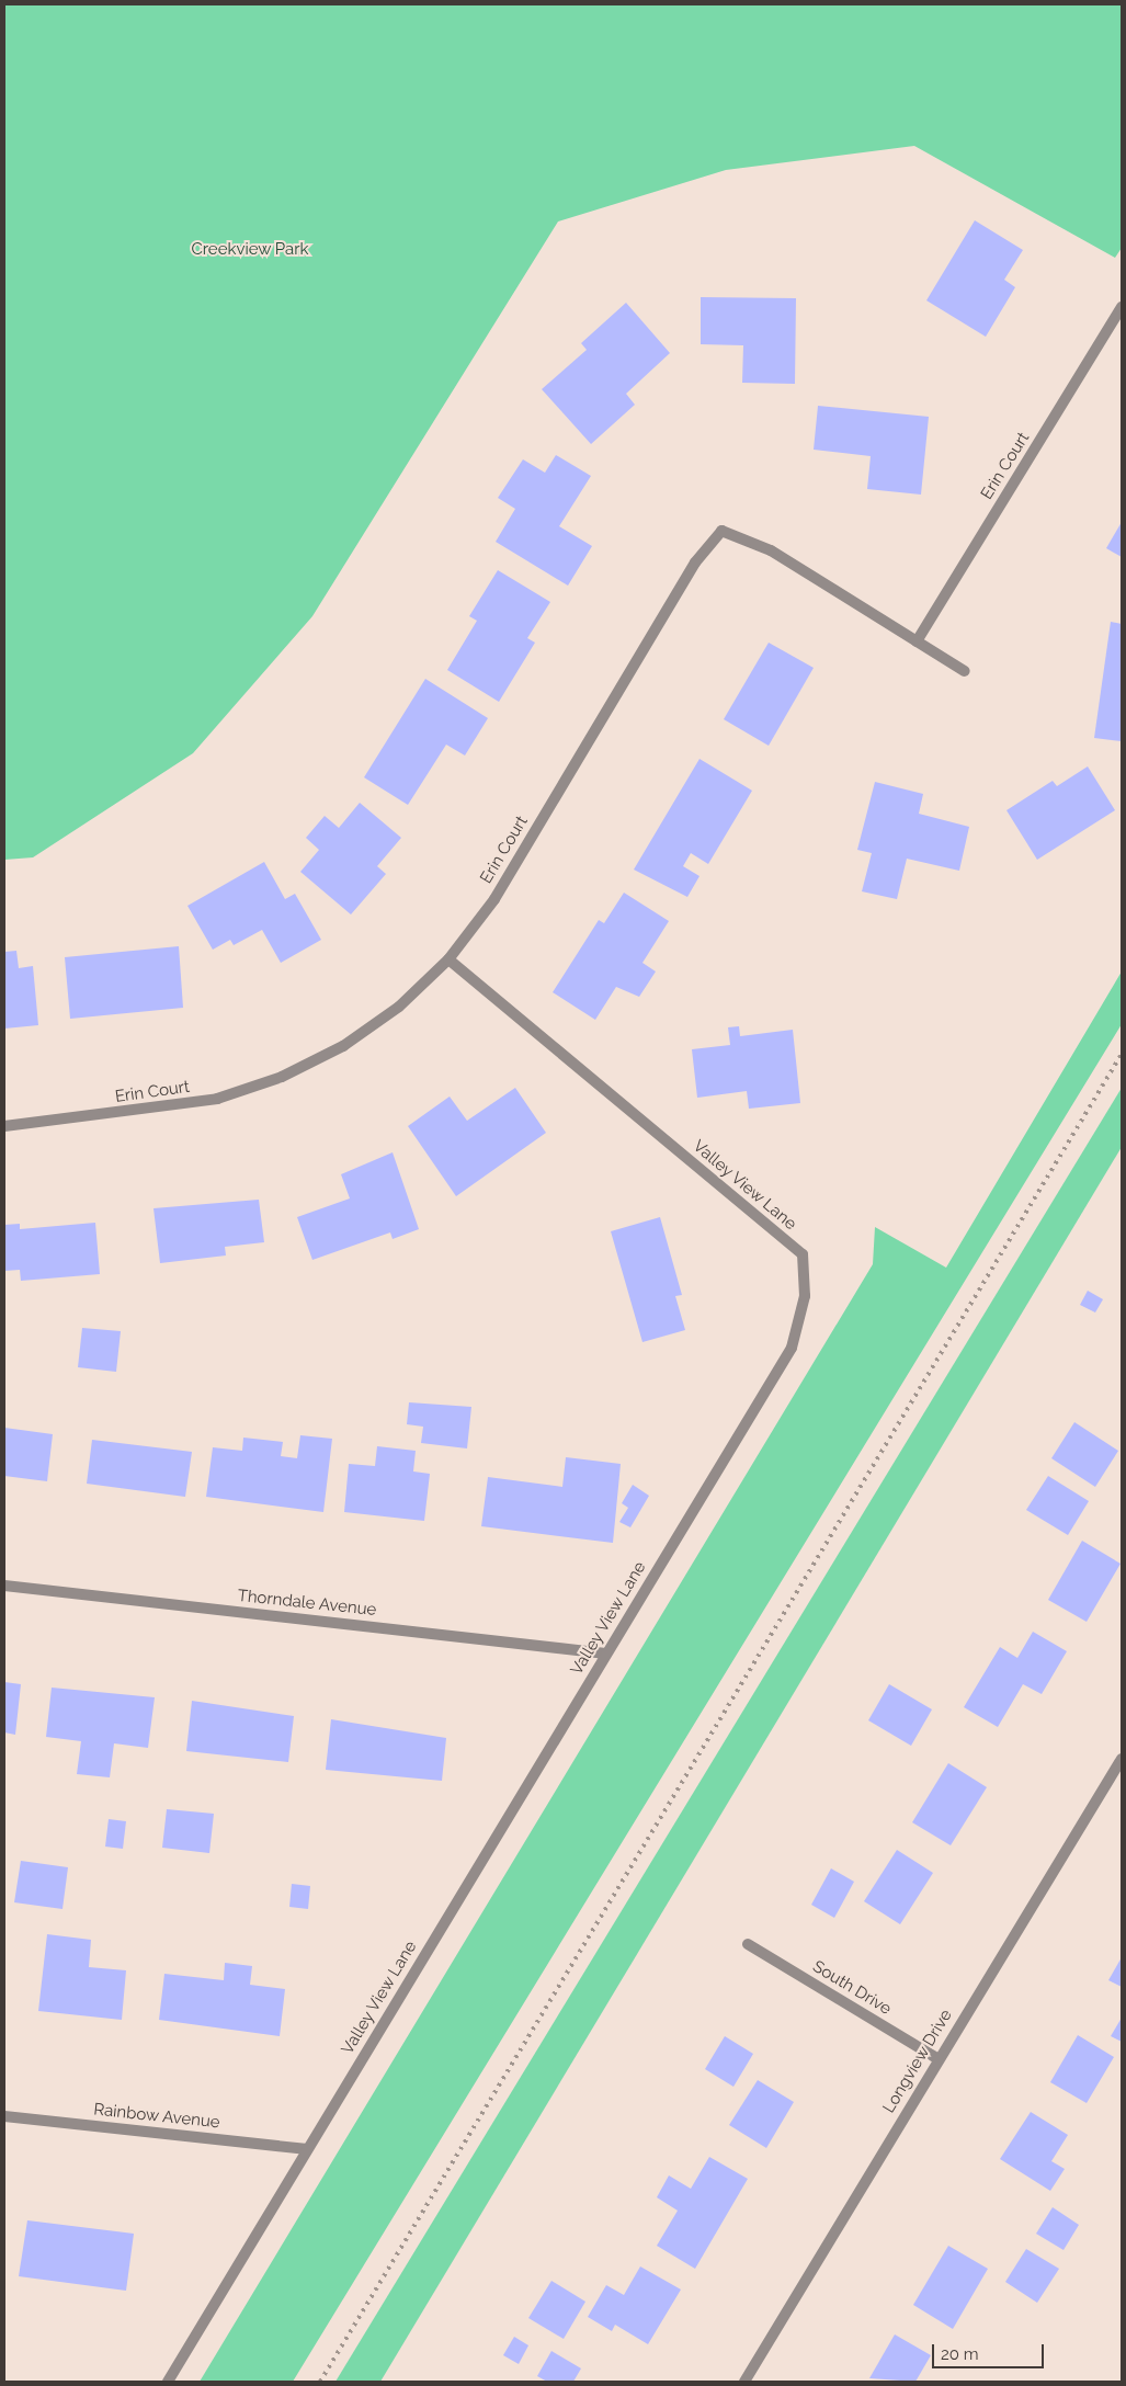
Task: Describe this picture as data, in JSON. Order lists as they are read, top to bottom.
{
  "streets": {
    "street": [
      "Erin Court",
      "Valley View Lane",
      "Thorndale Avenue",
      "South Drive",
      "Longview Drive",
      "Rainbow Avenue"
    ]
  },
  "crossings": [
    ["Erin Court", "Valley View Lane"],
    ["Valley View Lane", "Thorndale Avenue"],
    ["Valley View Lane", "Rainbow Avenue"],
    ["South Drive", "Longview Drive"]
  ],
  "parks": ["Creekview Park"],
  "scale_bar": "20 m"
}
